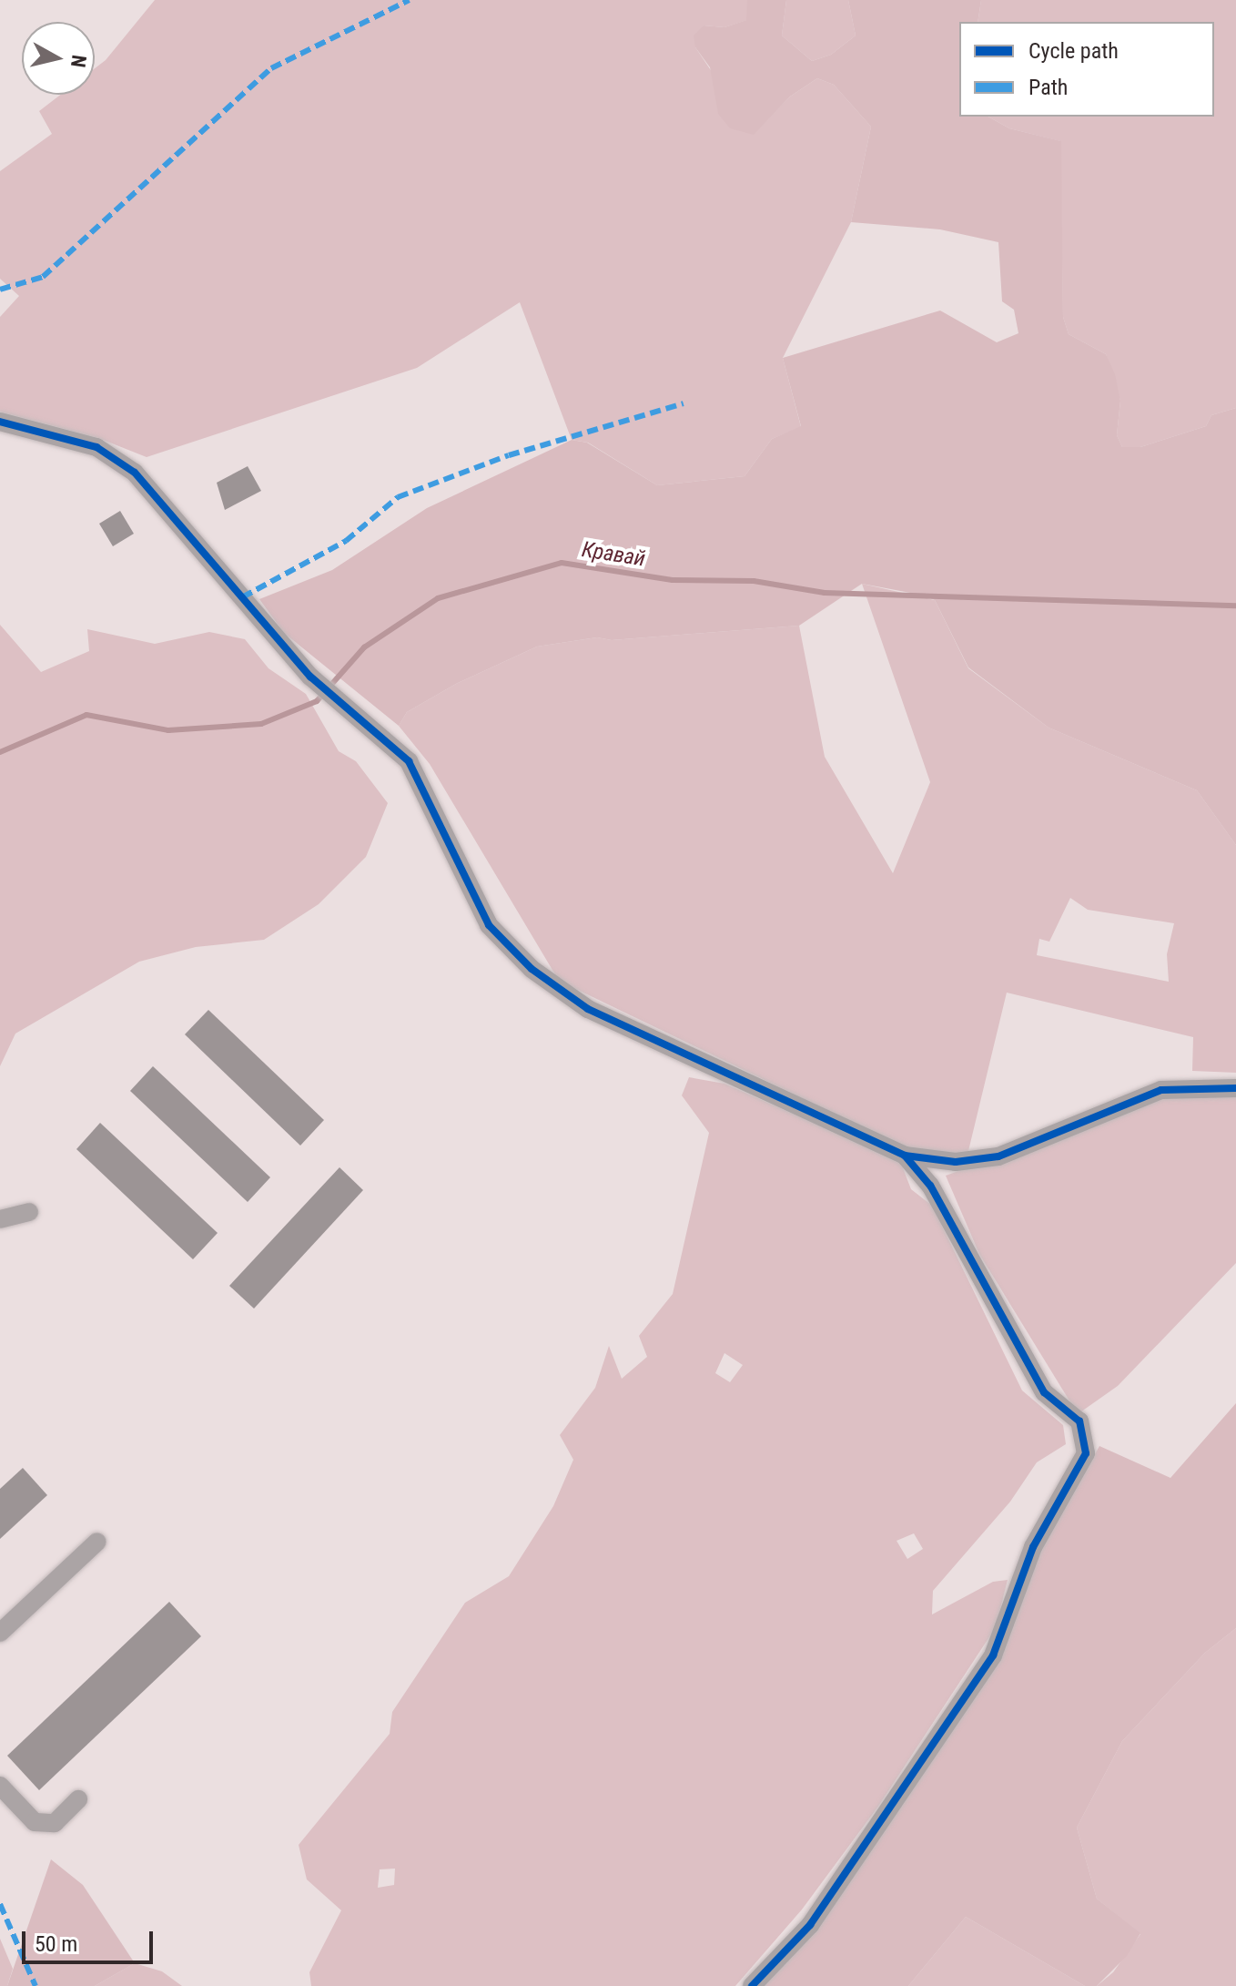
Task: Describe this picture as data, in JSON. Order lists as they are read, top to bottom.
{
  "water": ["Кравай"],
  "legend": ["Cycle path", "Path"],
  "scale_bar": "50 m",
  "north": "right"
}
